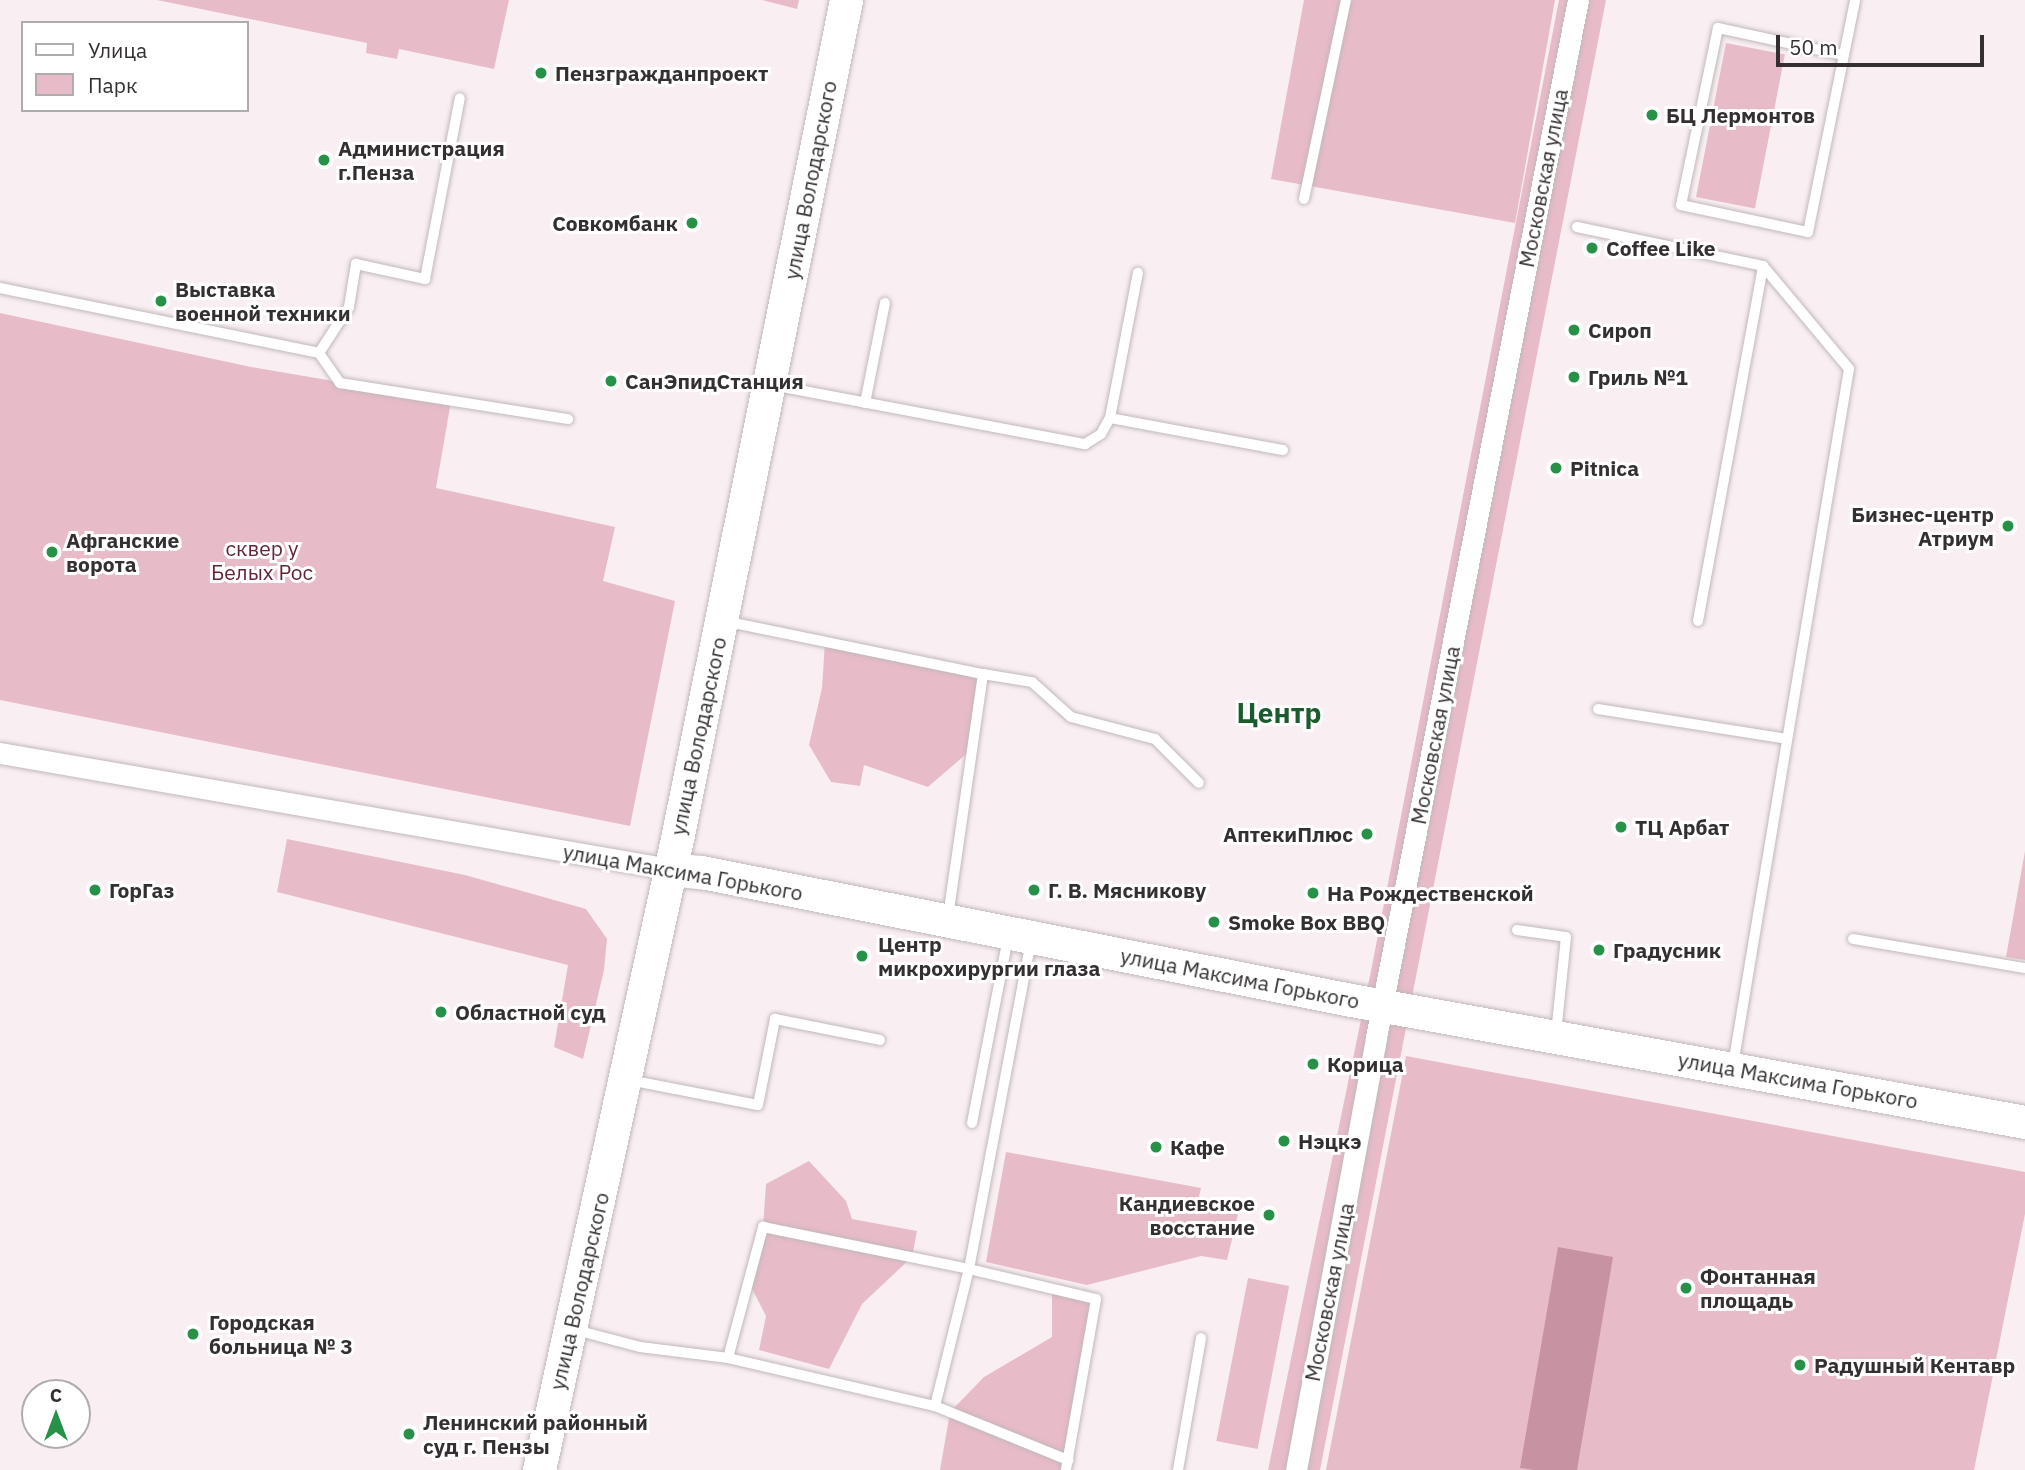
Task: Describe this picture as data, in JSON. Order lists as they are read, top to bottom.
{
  "streets": {
    "main road": ["улица Володарского", "улица Максима Горького"],
    "street": ["Московская улица"]
  },
  "crossings": [
    ["Московская улица", "улица Максима Горького"],
    ["улица Володарского", "улица Максима Горького"]
  ],
  "districts": ["Центр"],
  "parks": ["сквер у Белых Рос"],
  "places": [
    "Пензгражданпроект",
    "БЦ Лермонтов",
    "Администрация г.Пенза",
    "Совкомбанк",
    "Coffee Like",
    "Выставка военной техники",
    "Сироп",
    "Гриль №1",
    "СанЭпидСтанция",
    "Pitnica",
    "Бизнес-центр Атриум",
    "Афганские ворота",
    "ТЦ Арбат",
    "АптекиПлюс",
    "ГорГаз",
    "Г. В. Мясникову",
    "На Рождественской",
    "Smoke Box BBQ",
    "Градусник",
    "Центр микрохирургии глаза",
    "Областной суд",
    "Корица",
    "Нэцкэ",
    "Кафе",
    "Кандиевское восстание",
    "Фонтанная площадь",
    "Городская больница № 3",
    "Радушный Кентавр",
    "Ленинский районный суд г. Пензы"
  ],
  "legend": ["Улица", "Парк"],
  "scale_bar": "50 m",
  "north": "top"
}
